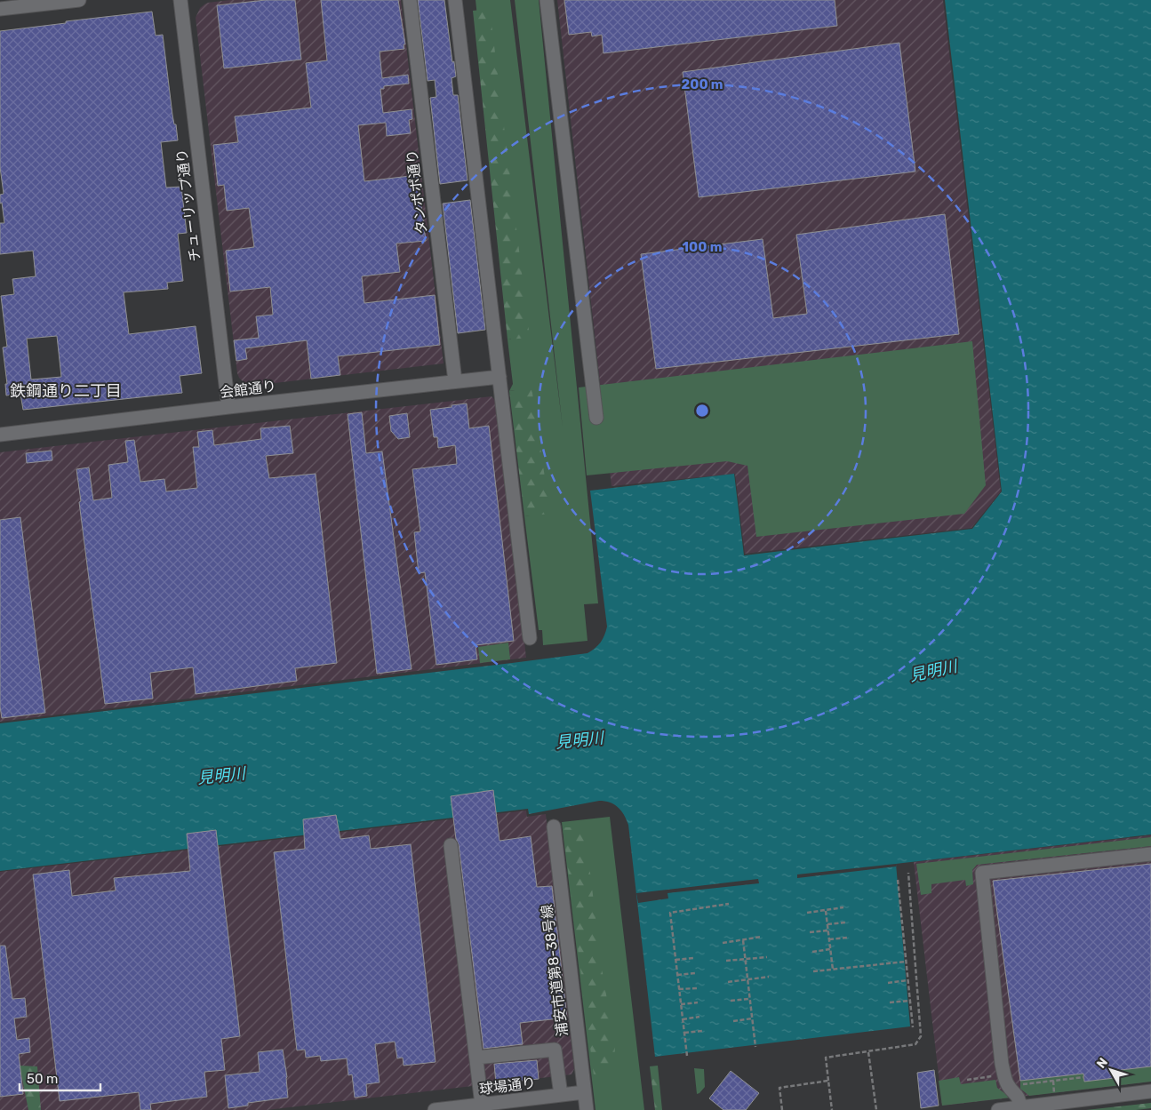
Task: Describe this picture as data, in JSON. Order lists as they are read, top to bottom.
{
  "streets": {
    "street": [
      "タンポポ通り",
      "チューリップ通り",
      "会館通り",
      "浦安市道第8-38号線",
      "球場通り"
    ]
  },
  "crossings": [
    ["タンポポ通り", "会館通り"],
    ["チューリップ通り", "会館通り"],
    ["浦安市道第8-38号線", "球場通り"]
  ],
  "districts": ["鉄鋼通り二丁目"],
  "water": ["見明川"],
  "scale_bar": "50 m",
  "north": "top left",
  "rings": ["200 m", "100 m"]
}
